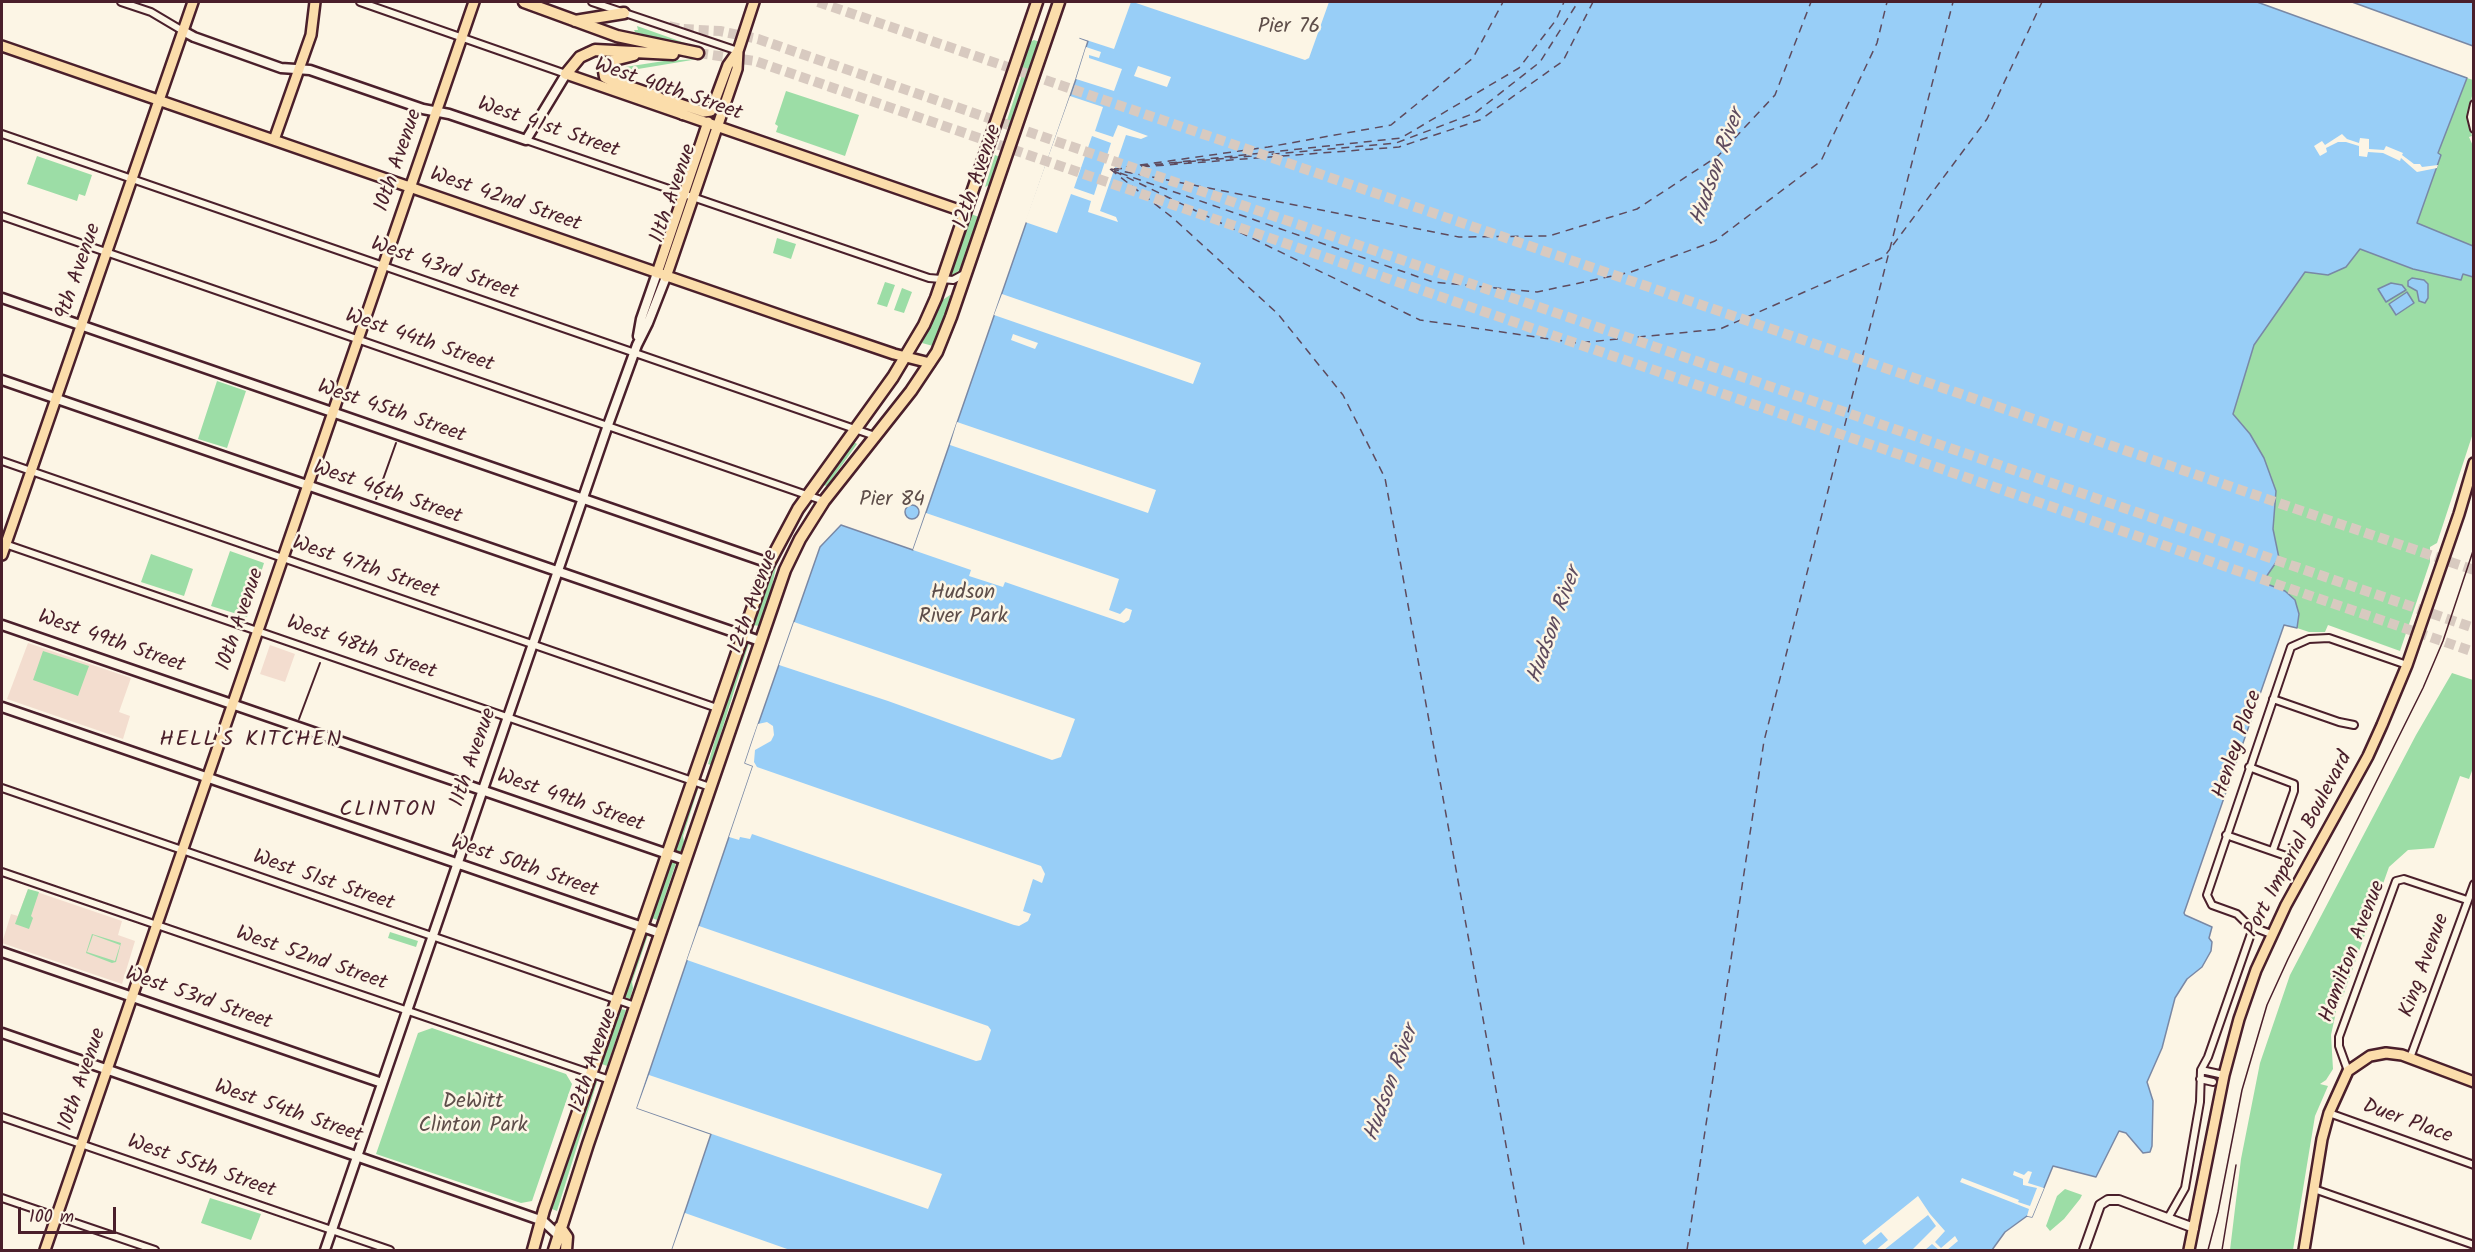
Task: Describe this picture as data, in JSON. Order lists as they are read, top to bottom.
{
  "streets": {
    "highway": ["12th Avenue"],
    "main road": [
      "West 40th Street",
      "West 41st Street",
      "10th Avenue",
      "11th Avenue",
      "West 42nd Street",
      "9th Avenue",
      "West 45th Street",
      "West 46th Street",
      "West 49th Street",
      "Port Imperial Boulevard",
      "West 50th Street",
      "West 53rd Street",
      "West 54th Street"
    ],
    "street": [
      "West 43rd Street",
      "West 44th Street",
      "West 47th Street",
      "West 48th Street",
      "Henley Place",
      "West 51st Street",
      "Hamilton Avenue",
      "West 52nd Street",
      "King Avenue",
      "Duer Place",
      "West 55th Street"
    ]
  },
  "crossings": [
    ["West 40th Street", "10th Avenue"],
    ["West 40th Street", "12th Avenue"],
    ["West 40th Street", "11th Avenue"],
    ["West 41st Street", "10th Avenue"],
    ["West 41st Street", "12th Avenue"],
    ["West 41st Street", "11th Avenue"],
    ["West 41st Street", "9th Avenue"],
    ["10th Avenue", "West 42nd Street"],
    ["10th Avenue", "West 43rd Street"],
    ["10th Avenue", "West 44th Street"],
    ["10th Avenue", "West 45th Street"],
    ["10th Avenue", "West 46th Street"],
    ["10th Avenue", "West 47th Street"],
    ["10th Avenue", "West 49th Street"],
    ["10th Avenue", "West 48th Street"],
    ["10th Avenue", "West 50th Street"],
    ["10th Avenue", "West 51st Street"],
    ["10th Avenue", "West 52nd Street"],
    ["10th Avenue", "West 53rd Street"],
    ["10th Avenue", "West 54th Street"],
    ["10th Avenue", "West 55th Street"],
    ["12th Avenue", "West 42nd Street"],
    ["12th Avenue", "West 43rd Street"],
    ["12th Avenue", "West 44th Street"],
    ["12th Avenue", "West 45th Street"],
    ["12th Avenue", "West 46th Street"],
    ["12th Avenue", "West 47th Street"],
    ["12th Avenue", "West 49th Street"],
    ["12th Avenue", "West 48th Street"],
    ["12th Avenue", "West 50th Street"],
    ["12th Avenue", "West 51st Street"],
    ["12th Avenue", "West 52nd Street"],
    ["12th Avenue", "West 54th Street"],
    ["11th Avenue", "West 42nd Street"],
    ["11th Avenue", "West 43rd Street"],
    ["11th Avenue", "West 44th Street"],
    ["11th Avenue", "West 45th Street"],
    ["11th Avenue", "West 46th Street"],
    ["11th Avenue", "West 47th Street"],
    ["11th Avenue", "West 49th Street"],
    ["11th Avenue", "West 48th Street"],
    ["11th Avenue", "West 50th Street"],
    ["11th Avenue", "West 51st Street"],
    ["11th Avenue", "West 52nd Street"],
    ["11th Avenue", "West 53rd Street"],
    ["11th Avenue", "West 54th Street"],
    ["11th Avenue", "West 55th Street"],
    ["West 42nd Street", "9th Avenue"],
    ["West 43rd Street", "9th Avenue"],
    ["9th Avenue", "West 44th Street"],
    ["9th Avenue", "West 45th Street"],
    ["9th Avenue", "West 46th Street"],
    ["9th Avenue", "West 47th Street"],
    ["9th Avenue", "West 48th Street"],
    ["Henley Place", "Port Imperial Boulevard"],
    ["Hamilton Avenue", "King Avenue"]
  ],
  "districts": ["HELL'S KITCHEN", "CLINTON"],
  "water": ["Hudson River"],
  "parks": [
    "Pier 76",
    "Pier 84",
    "Hudson River Park",
    "DeWitt Clinton Park"
  ],
  "scale_bar": "100 m"
}
